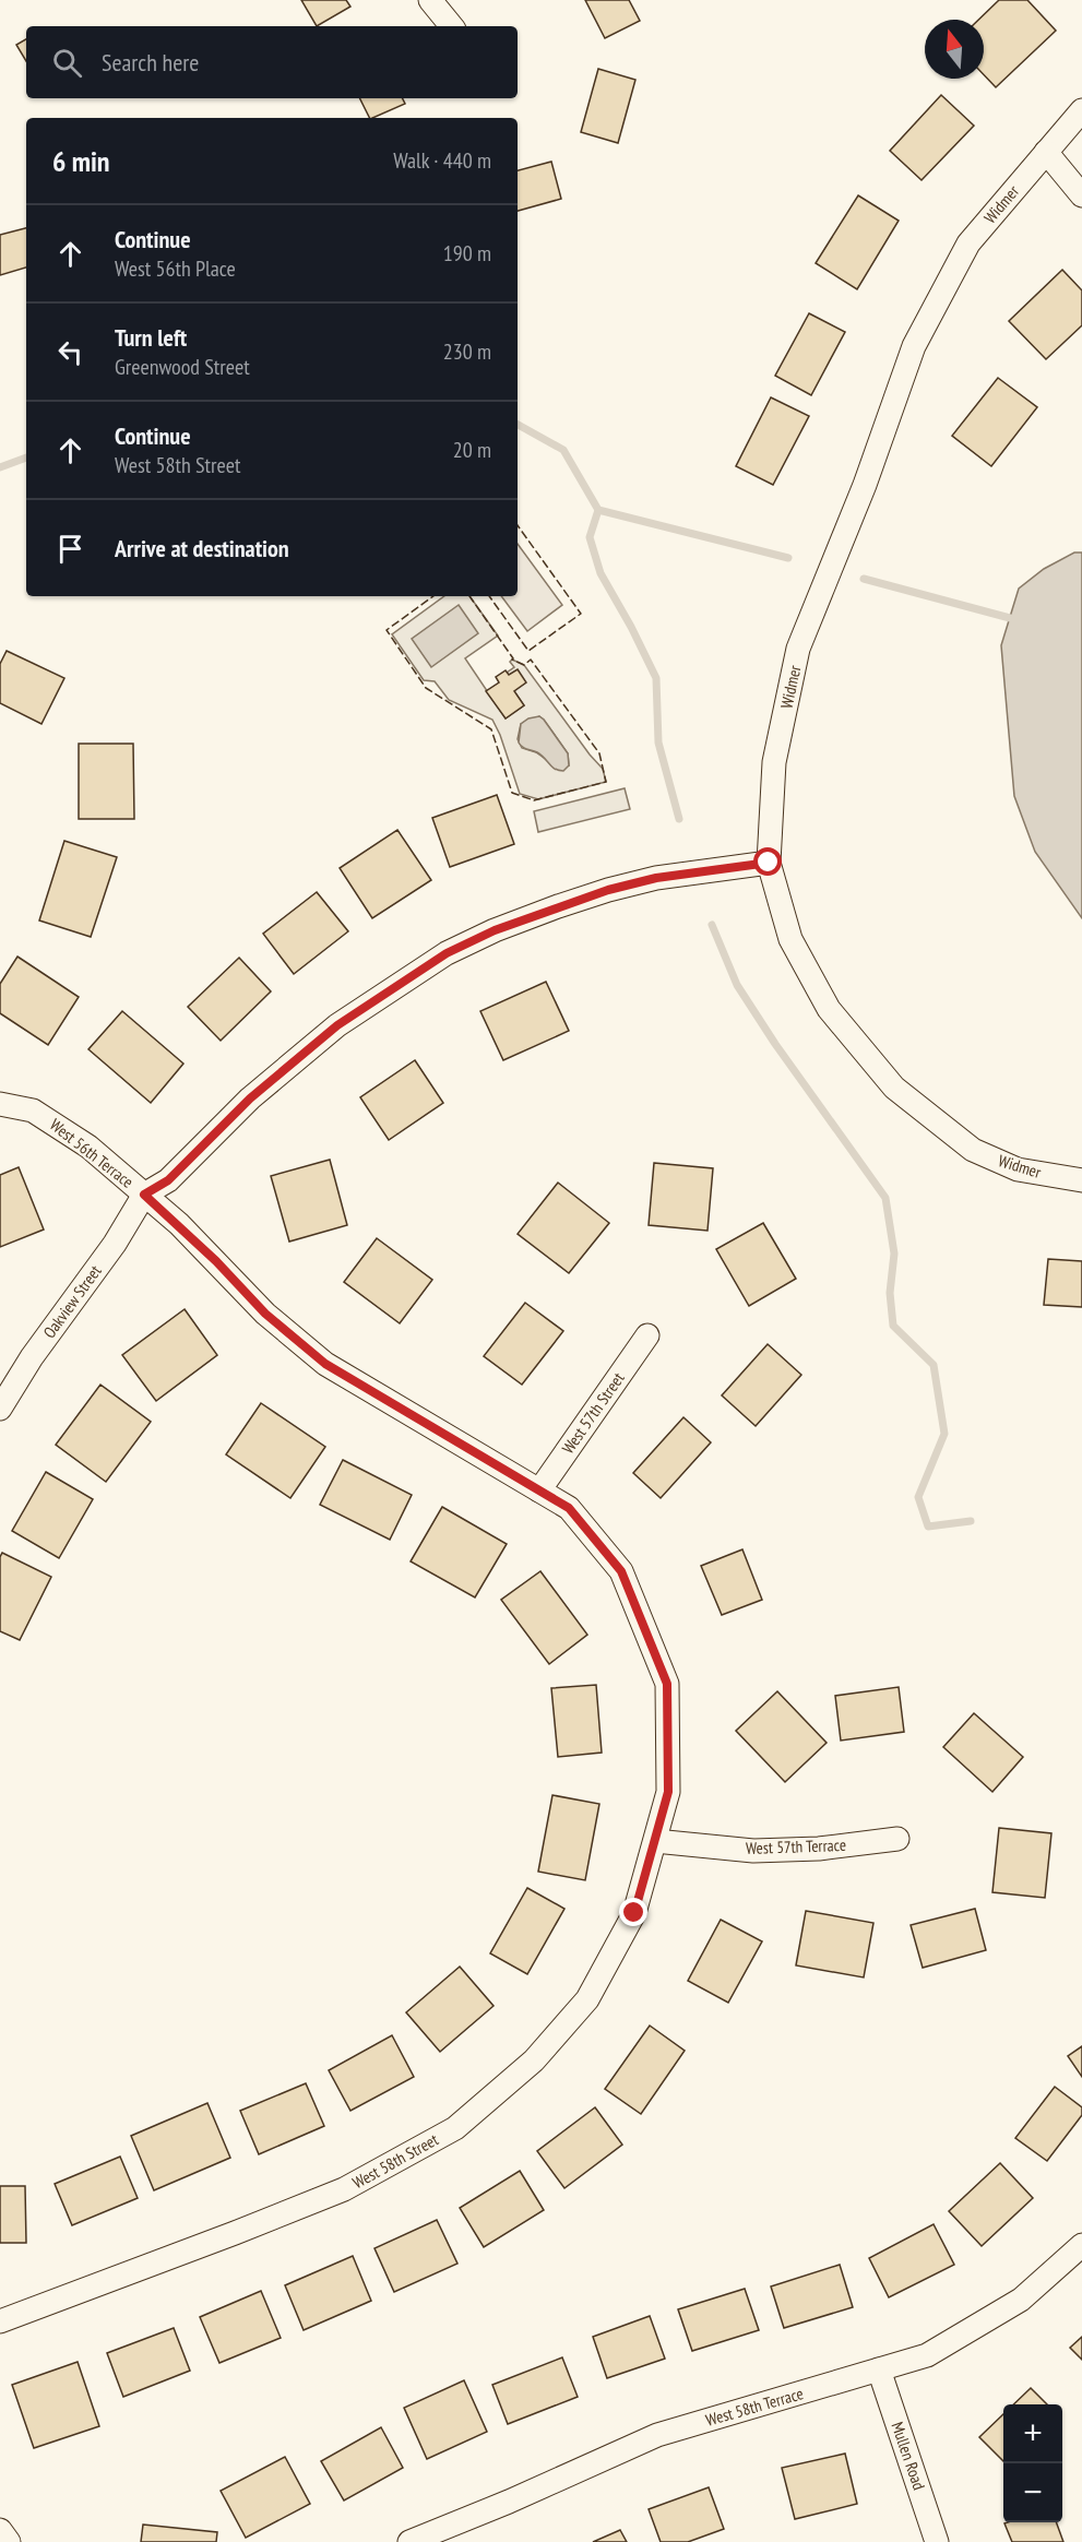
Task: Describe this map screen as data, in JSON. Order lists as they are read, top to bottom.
{
  "streets": {
    "street": [
      "Widmer",
      "West 56th Terrace",
      "Oakview Street",
      "West 57th Street",
      "West 57th Terrace",
      "West 58th Street",
      "West 58th Terrace",
      "Mullen Road"
    ]
  },
  "crossings": [
    ["West 56th Terrace", "Oakview Street"],
    ["West 56th Terrace", "West 57th Street"],
    ["West 56th Terrace", "West 58th Street"],
    ["West 57th Street", "West 58th Street"],
    ["West 57th Terrace", "West 58th Street"],
    ["West 58th Terrace", "Mullen Road"]
  ],
  "north": "top",
  "page": {
    "search": "Search here",
    "heading": ["6 min", "Walk · 440 m"],
    "list": [
      ["Continue", "West 56th Place", "190 m"],
      ["Turn left", "Greenwood Street", "230 m"],
      ["Continue", "West 58th Street", "20 m"],
      "Arrive at destination"
    ],
    "map_buttons": ["+", "−"]
  }
}
